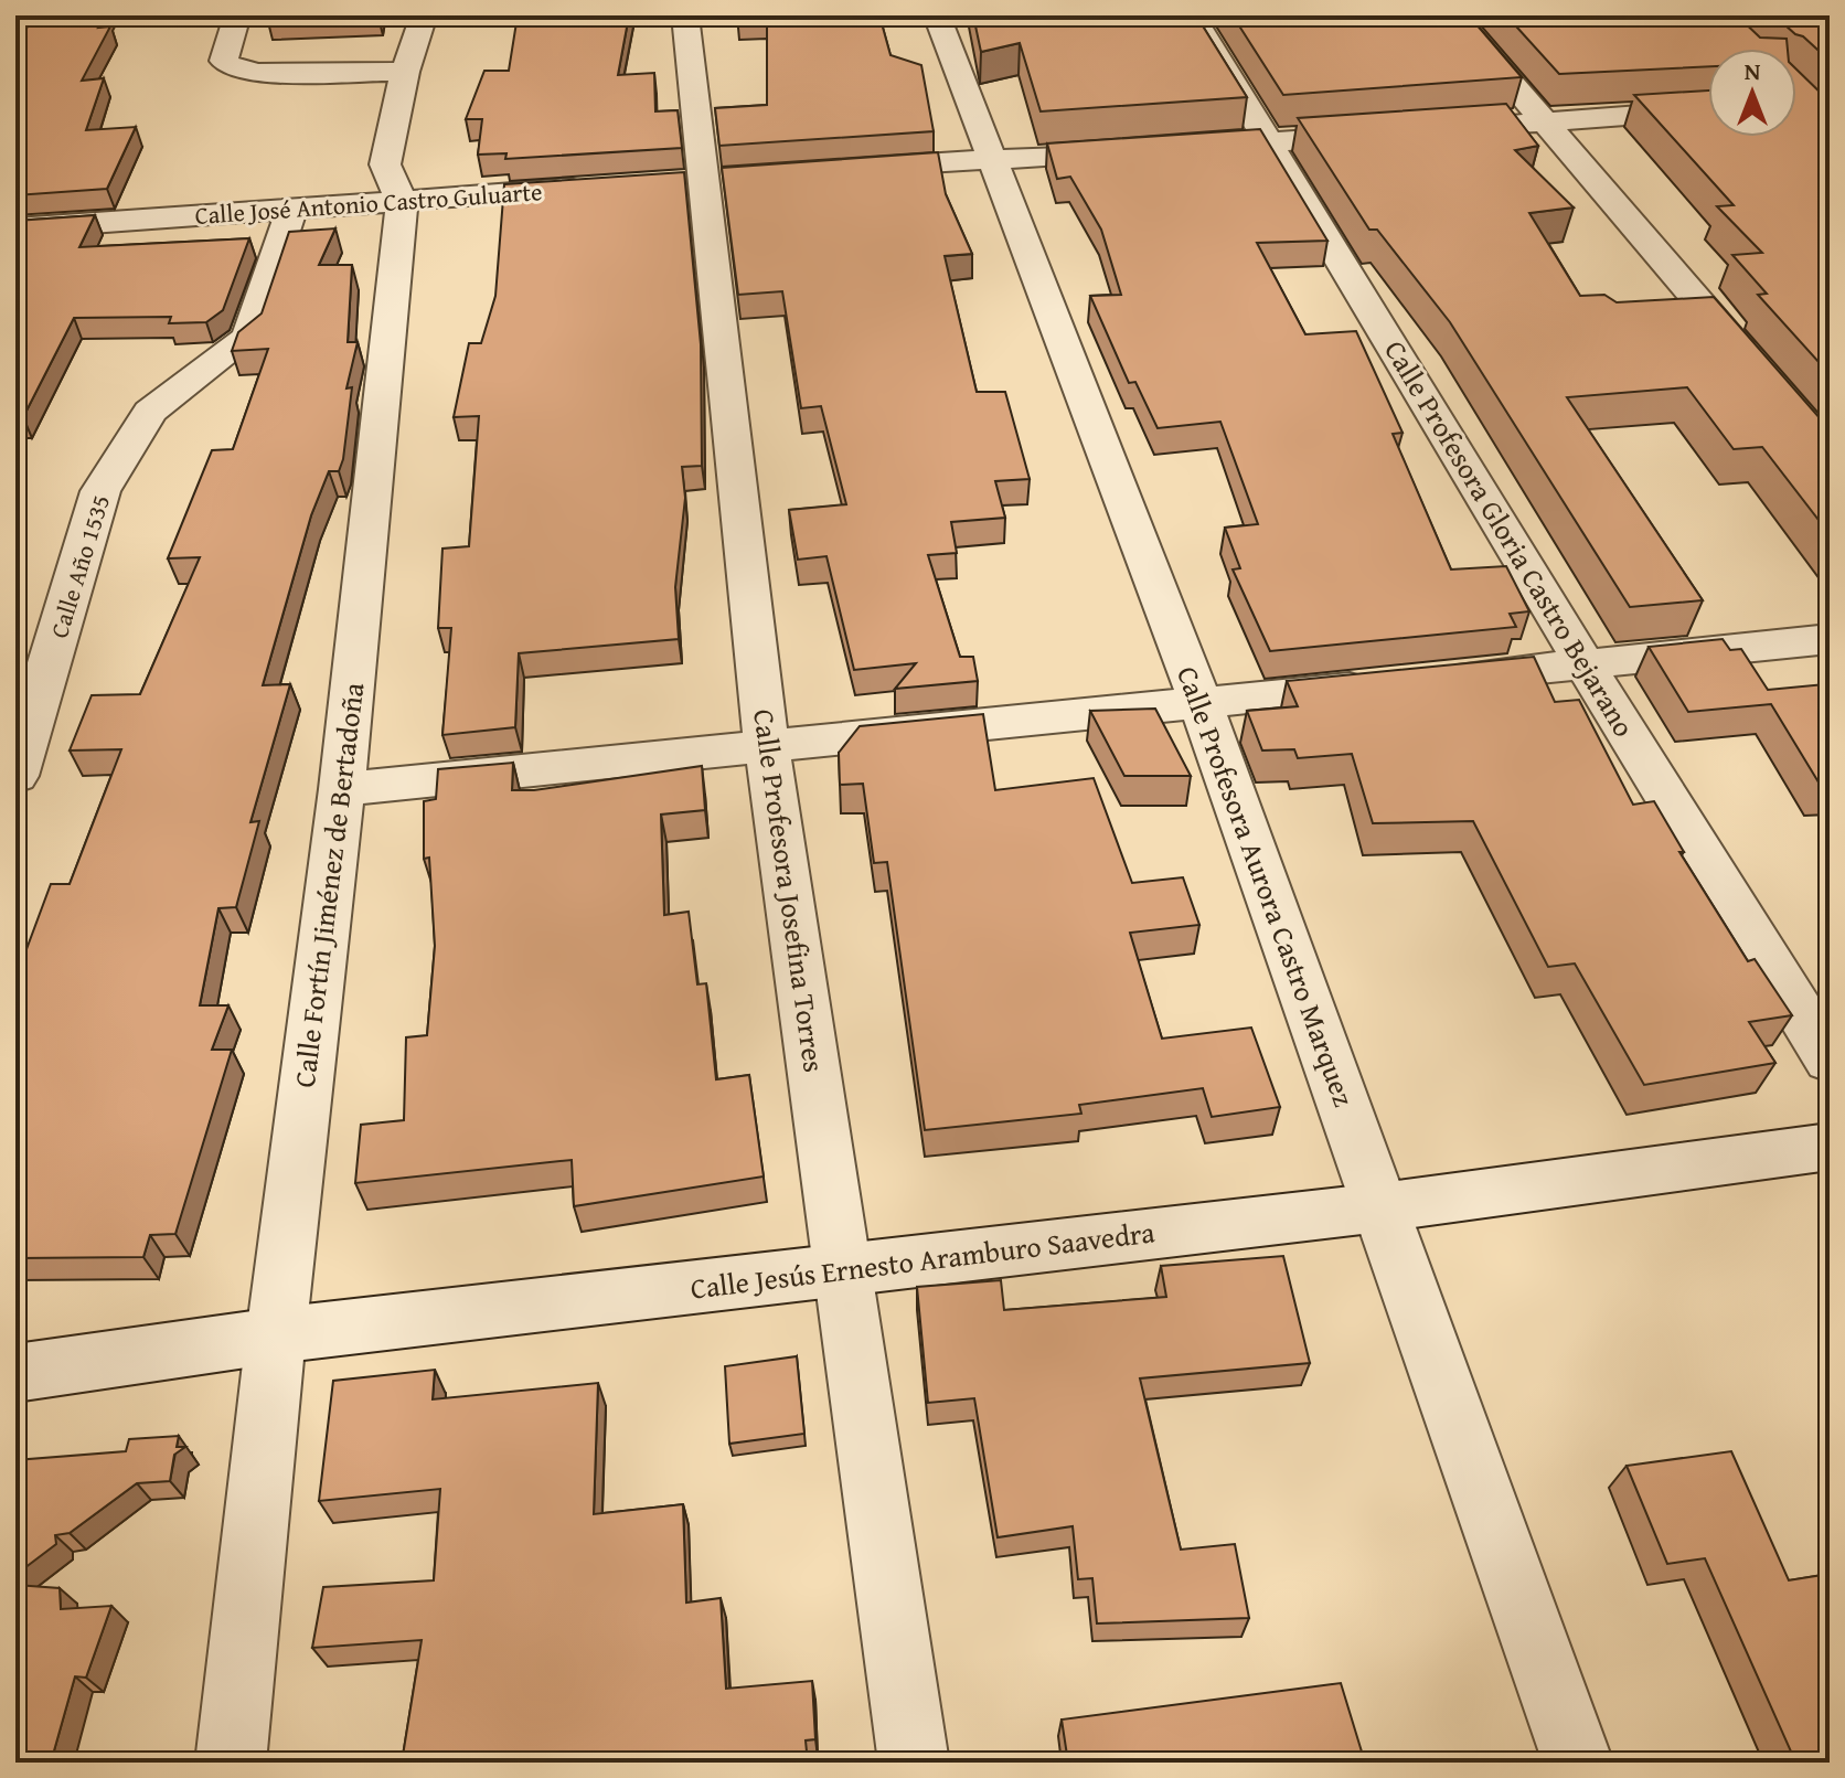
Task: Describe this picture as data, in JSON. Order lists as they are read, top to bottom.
{
  "streets": {
    "street": [
      "Calle José Antonio Castro Guluarte",
      "Calle Profesora Gloria Castro Bejarano",
      "Calle Año 1535",
      "Calle Fortín Jiménez de Bertadoña",
      "Calle Profesora Aurora Castro Marquez",
      "Calle Profesora Josefina Torres",
      "Calle Jesús Ernesto Aramburo Saavedra"
    ]
  },
  "crossings": [
    ["Calle José Antonio Castro Guluarte", "Calle Año 1535"],
    ["Calle José Antonio Castro Guluarte", "Calle Fortín Jiménez de Bertadoña"],
    ["Calle Fortín Jiménez de Bertadoña", "Calle Jesús Ernesto Aramburo Saavedra"],
    ["Calle Profesora Aurora Castro Marquez", "Calle Jesús Ernesto Aramburo Saavedra"],
    ["Calle Profesora Josefina Torres", "Calle Jesús Ernesto Aramburo Saavedra"]
  ],
  "north": "top"
}
